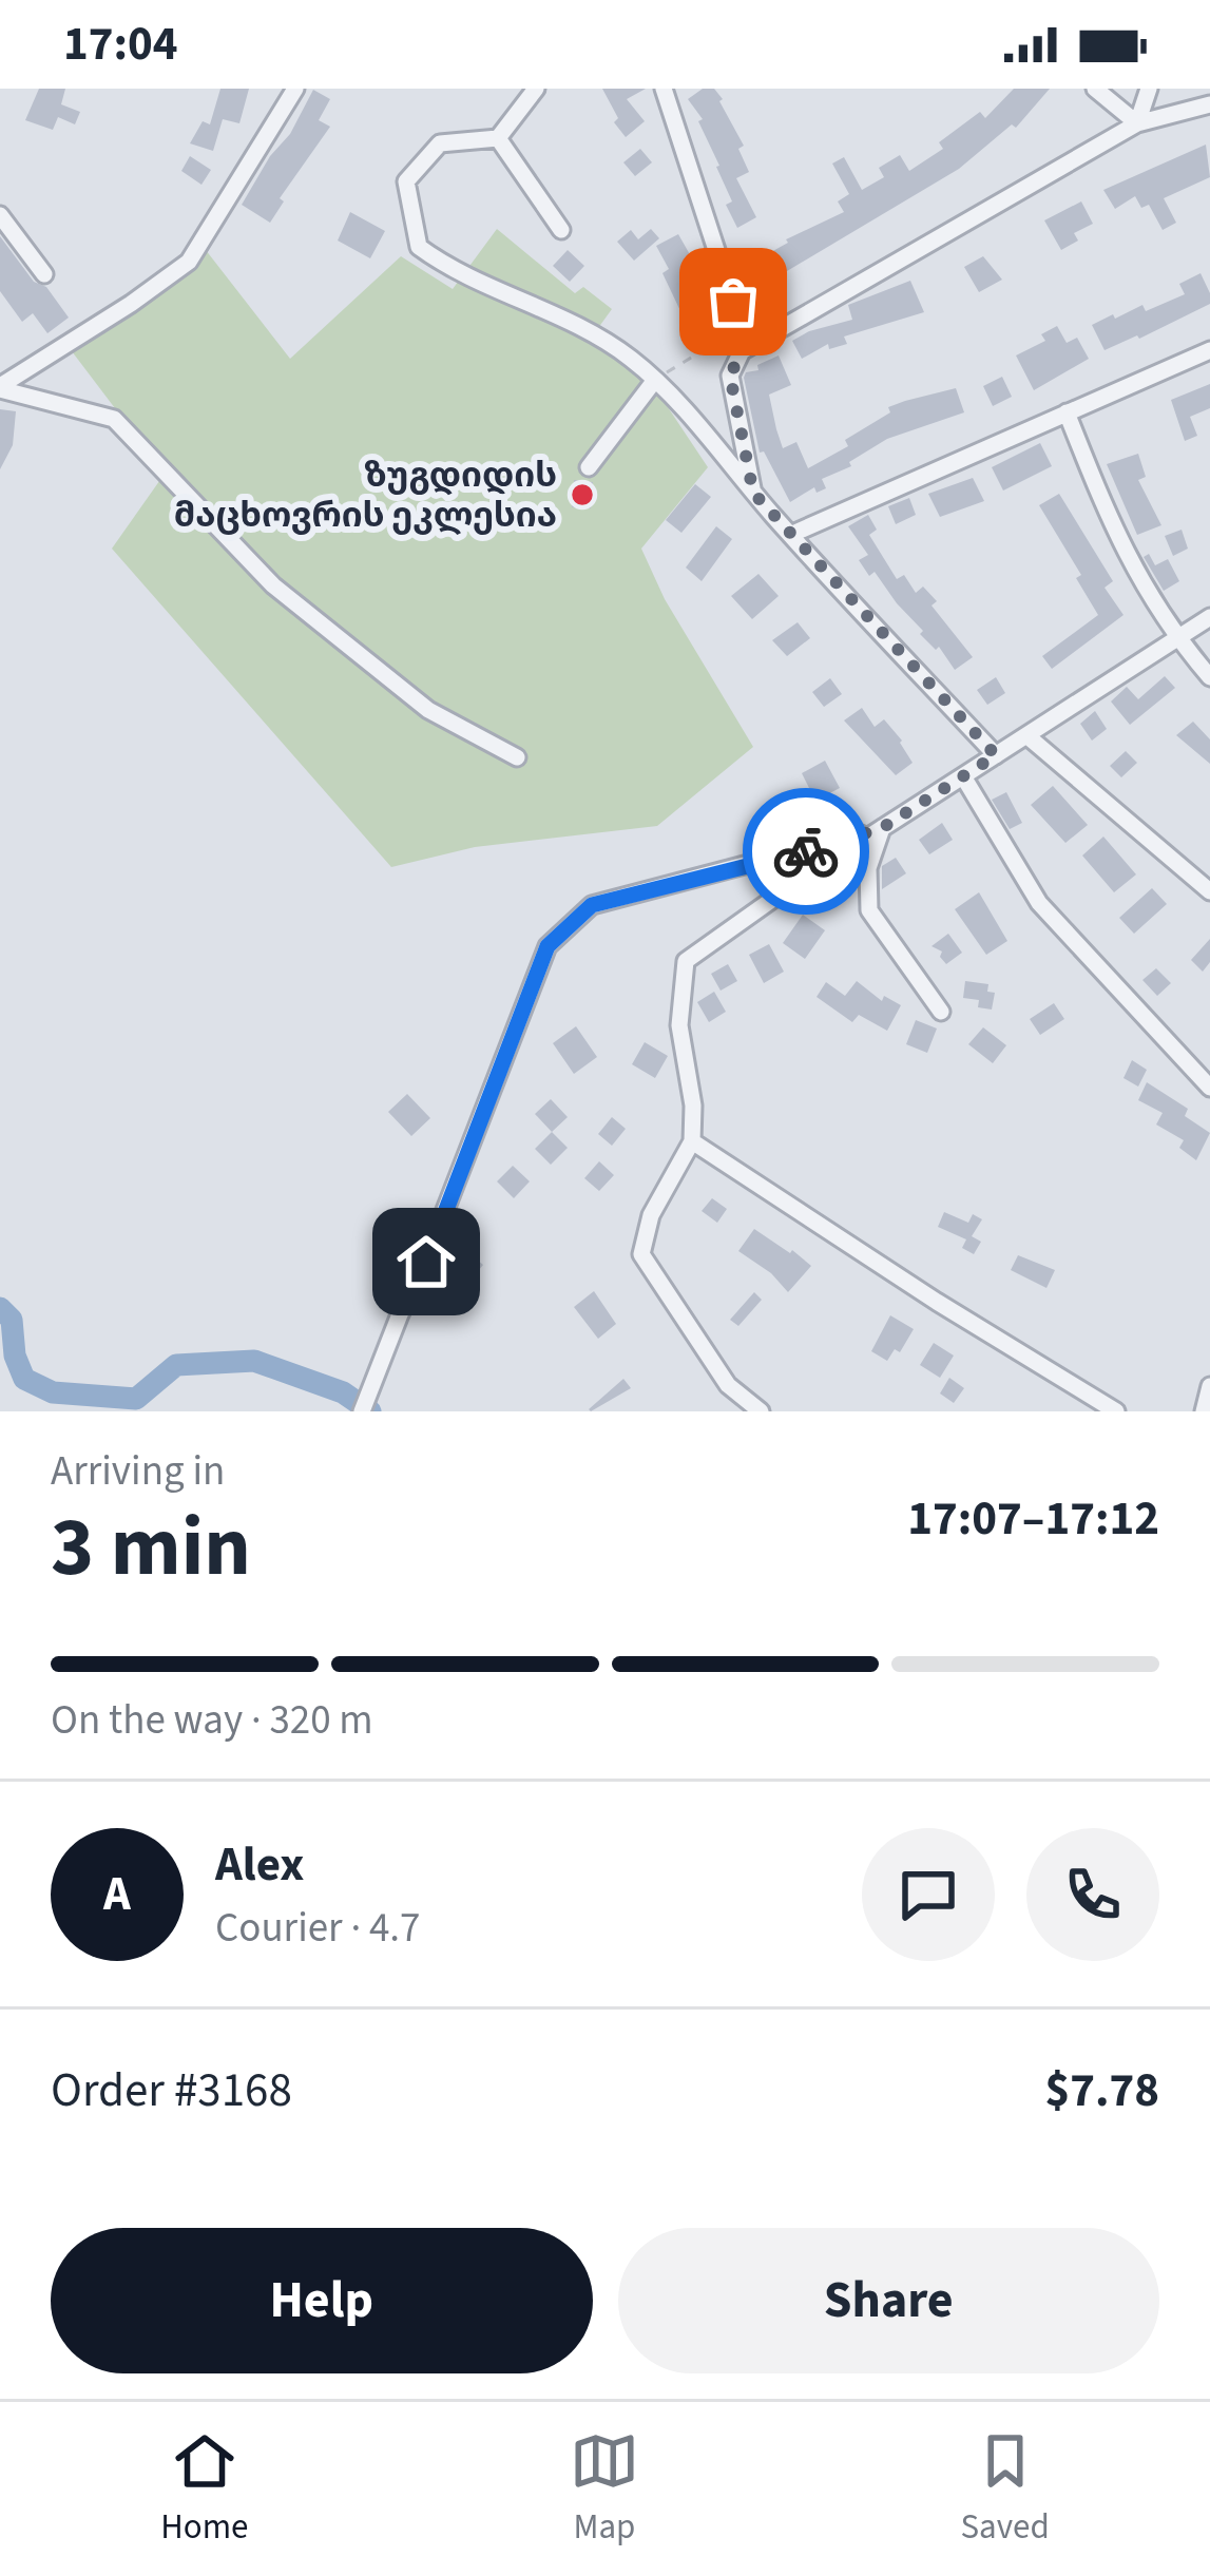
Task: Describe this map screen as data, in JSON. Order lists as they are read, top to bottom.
{
  "places": ["ზუგდიდის მაცხოვრის ეკლესია"],
  "page": {
    "status": "17:04",
    "heading": ["3 min", "Arriving in", "17:07–17:12"],
    "panel": [
      "Alex",
      "Courier · 4.7",
      "Order #3168",
      "$7.78"
    ],
    "bar": "On the way · 320 m",
    "round": "A",
    "buttons": ["Help", "Share"],
    "tabs": ["Home", "Map", "Saved"]
  }
}
